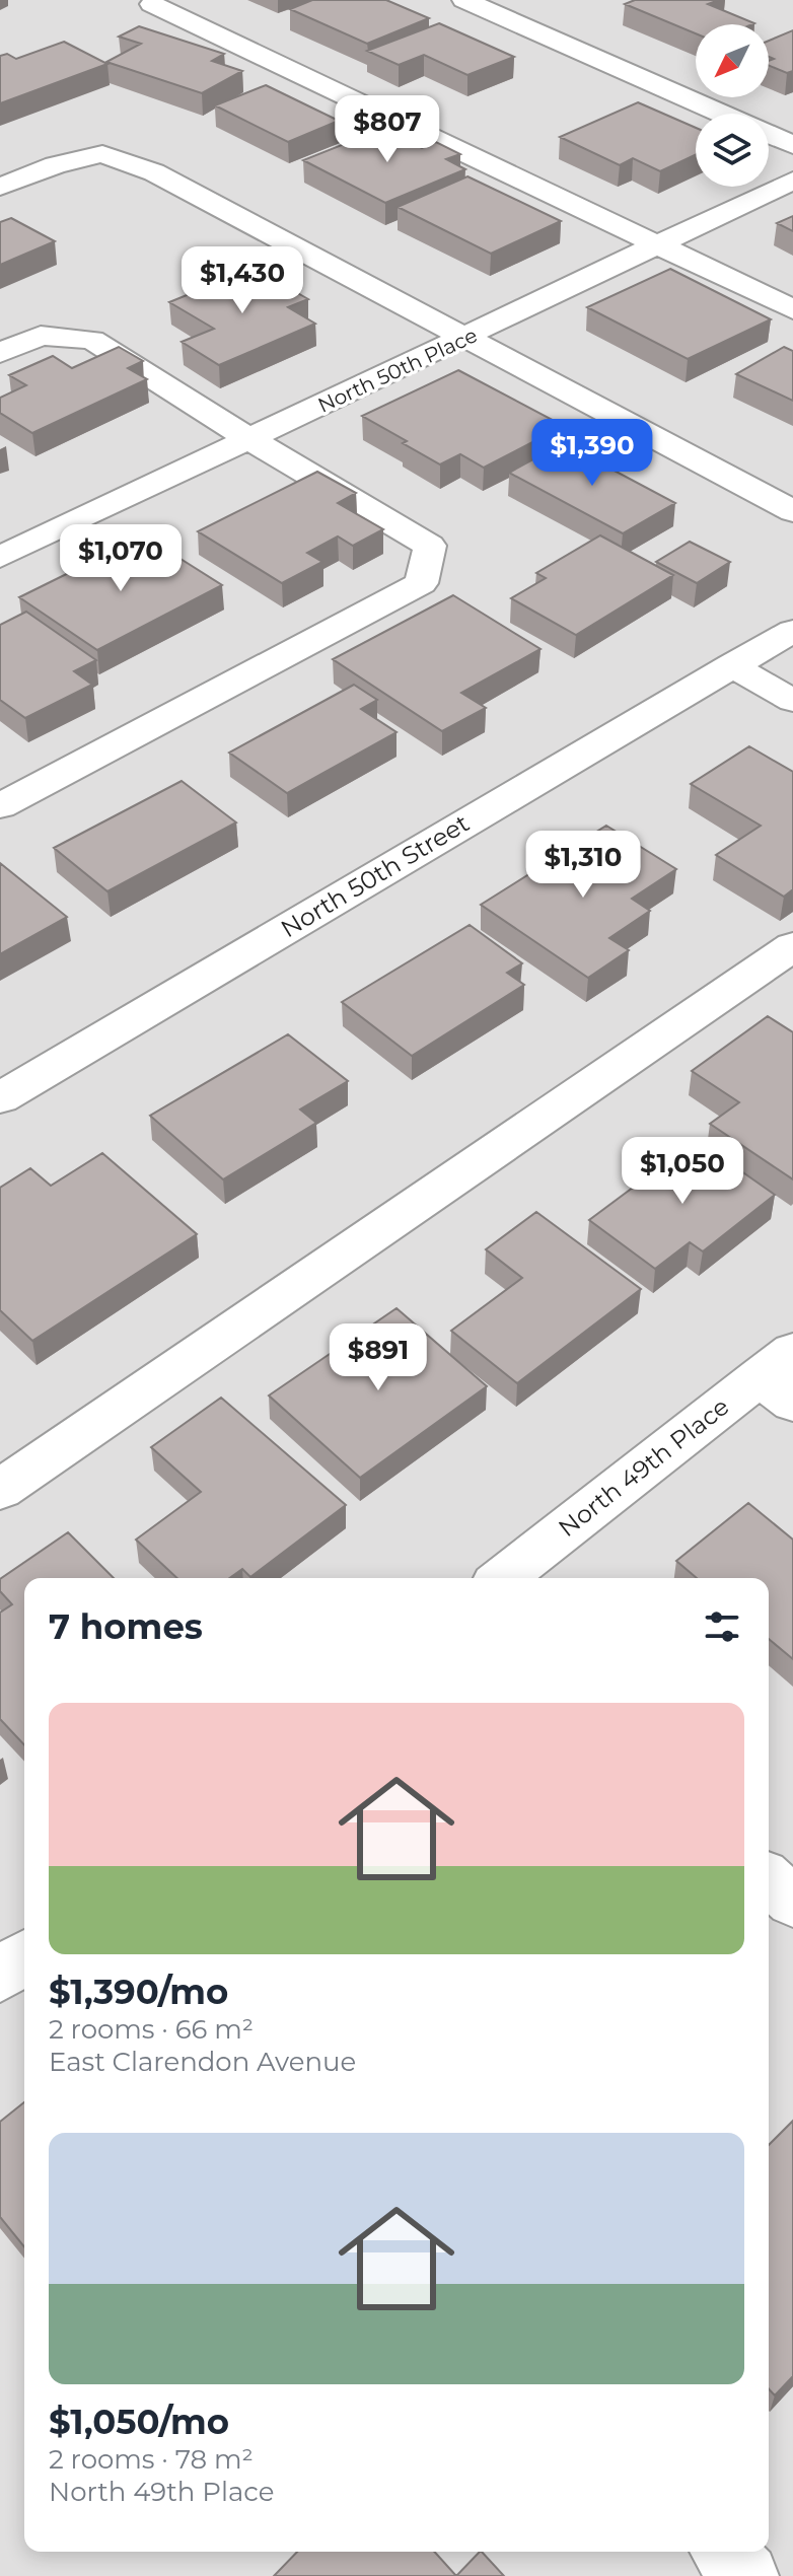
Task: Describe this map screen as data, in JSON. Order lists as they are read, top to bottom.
{
  "streets": {
    "street": ["North 50th Place", "North 50th Street", "North 49th Place"]
  },
  "north": "bottom left",
  "page": {
    "price": [
      "$807",
      "$1,430",
      "$1,390",
      "$1,070",
      "$1,310",
      "$1,050",
      "$891"
    ],
    "heading": "7 homes",
    "list": [
      {
        "name": "$1,390/mo",
        "note": "2 rooms · 66 m² · East Clarendon Avenue"
      },
      {
        "name": "$1,050/mo",
        "note": "2 rooms · 78 m² · North 49th Place"
      }
    ]
  }
}
